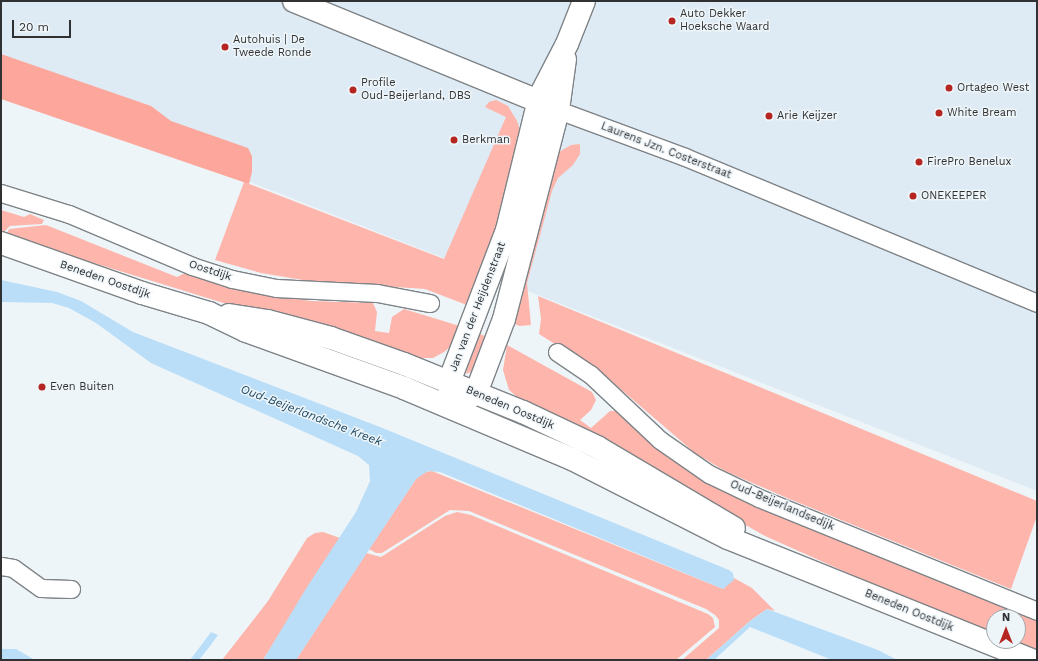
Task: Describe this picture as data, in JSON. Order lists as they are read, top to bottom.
{
  "streets": {
    "main road": ["Laurens Jzn. Costerstraat", "Beneden Oostdijk", "Jan van der Heijdenstraat"],
    "street": ["Oostdijk", "Oud-Beijerlandsedijk"]
  },
  "crossings": [
    ["Laurens Jzn. Costerstraat", "Jan van der Heijdenstraat"],
    ["Beneden Oostdijk", "Jan van der Heijdenstraat"]
  ],
  "water": ["Oud-Beijerlandsche Kreek"],
  "places": [
    "Auto Dekker Hoeksche Waard",
    "Autohuis | De Tweede Ronde",
    "Ortageo West",
    "Profile Oud-Beijerland, DBS",
    "White Bream",
    "Arie Keijzer",
    "Berkman",
    "FirePro Benelux",
    "ONEKEEPER",
    "Even Buiten"
  ],
  "scale_bar": "20 m",
  "north": "top"
}
